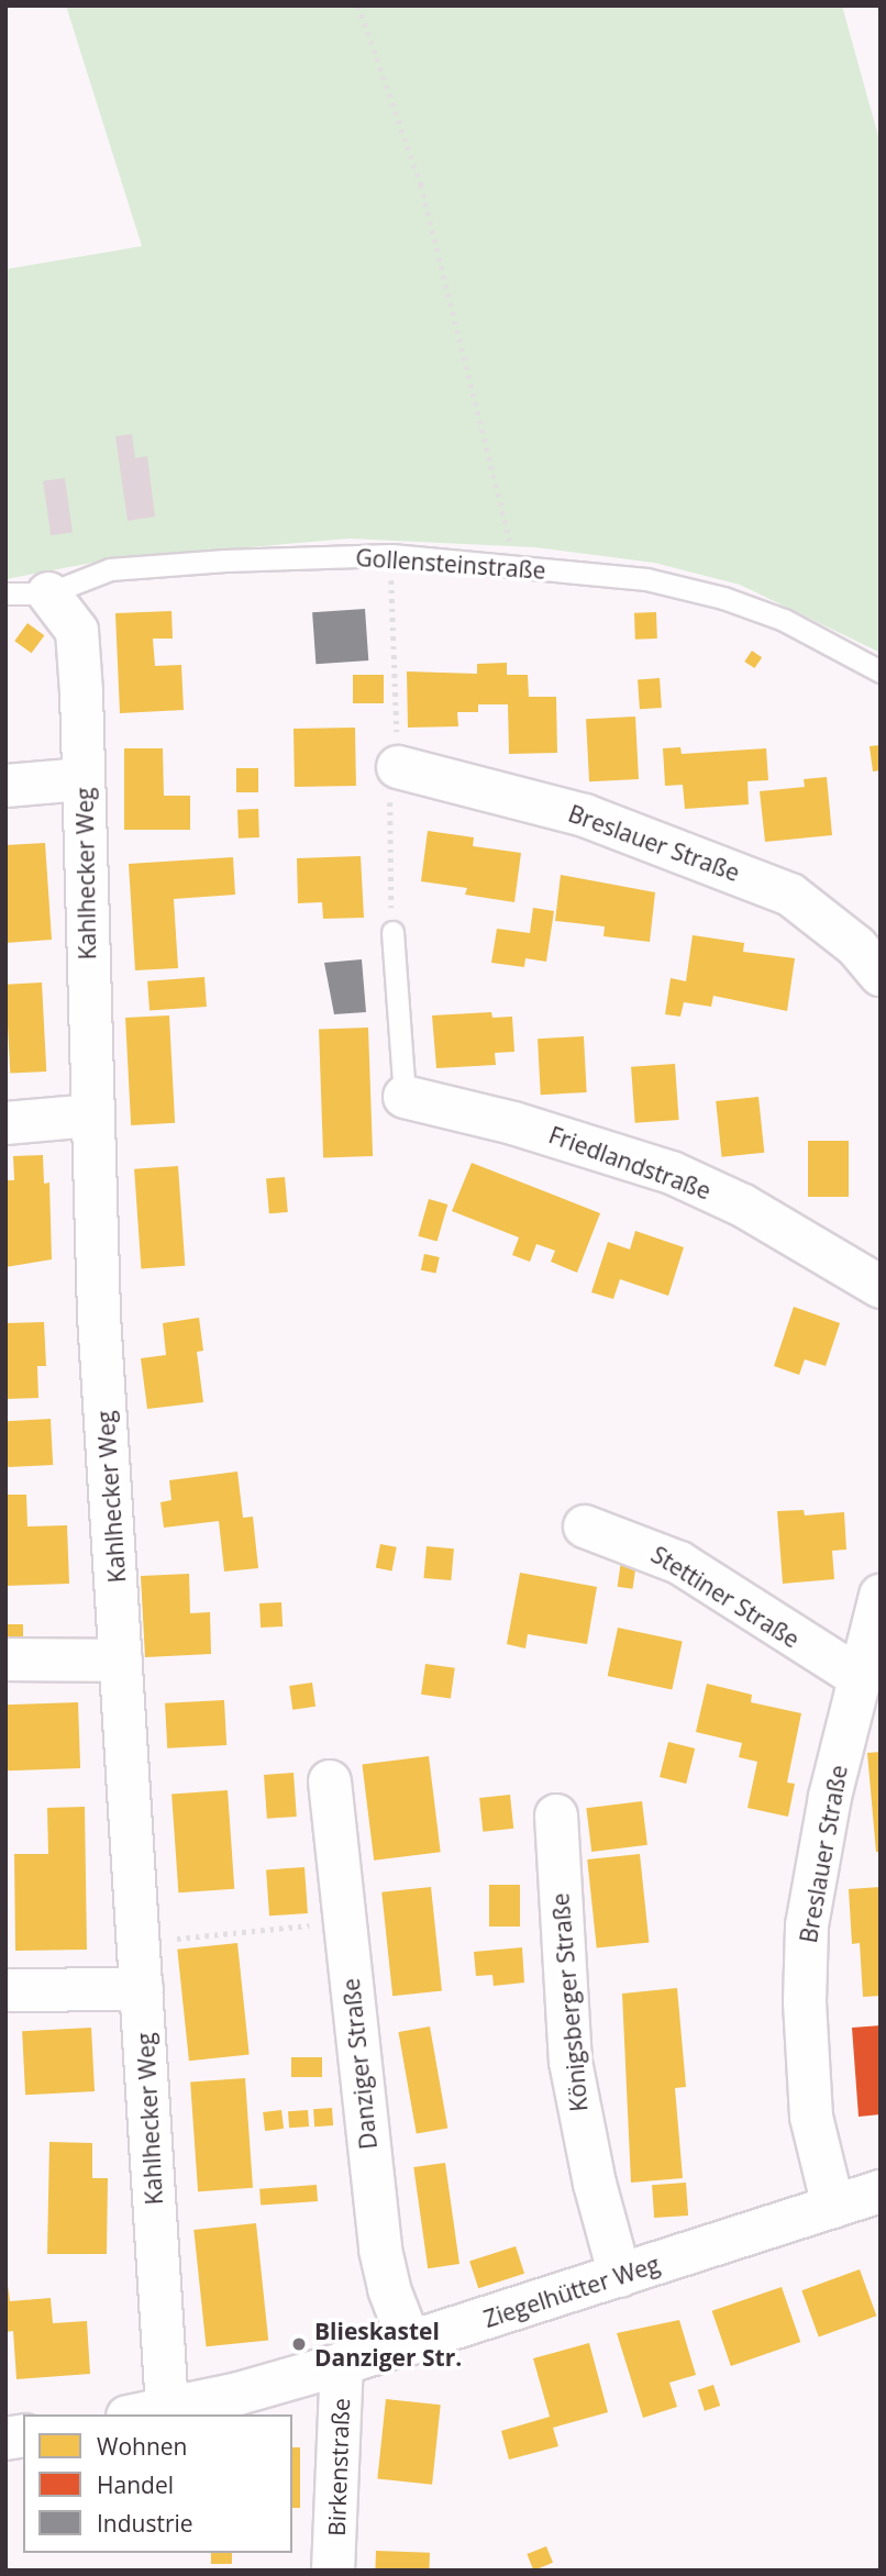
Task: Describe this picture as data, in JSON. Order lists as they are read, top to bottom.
{
  "streets": {
    "street": [
      "Breslauer Straße",
      "Kahlhecker Weg",
      "Friedlandstraße",
      "Stettiner Straße",
      "Königsberger Straße",
      "Danziger Straße",
      "Ziegelhütter Weg",
      "Birkenstraße"
    ],
    "lane": ["Gollensteinstraße"]
  },
  "crossings": [
    ["Gollensteinstraße", "Kahlhecker Weg"],
    ["Breslauer Straße", "Stettiner Straße"],
    ["Breslauer Straße", "Ziegelhütter Weg"],
    ["Kahlhecker Weg", "Ziegelhütter Weg"],
    ["Königsberger Straße", "Ziegelhütter Weg"],
    ["Danziger Straße", "Ziegelhütter Weg"],
    ["Ziegelhütter Weg", "Birkenstraße"]
  ],
  "places": ["Blieskastel Danziger Str."],
  "legend": ["Wohnen", "Handel", "Industrie"]
}
